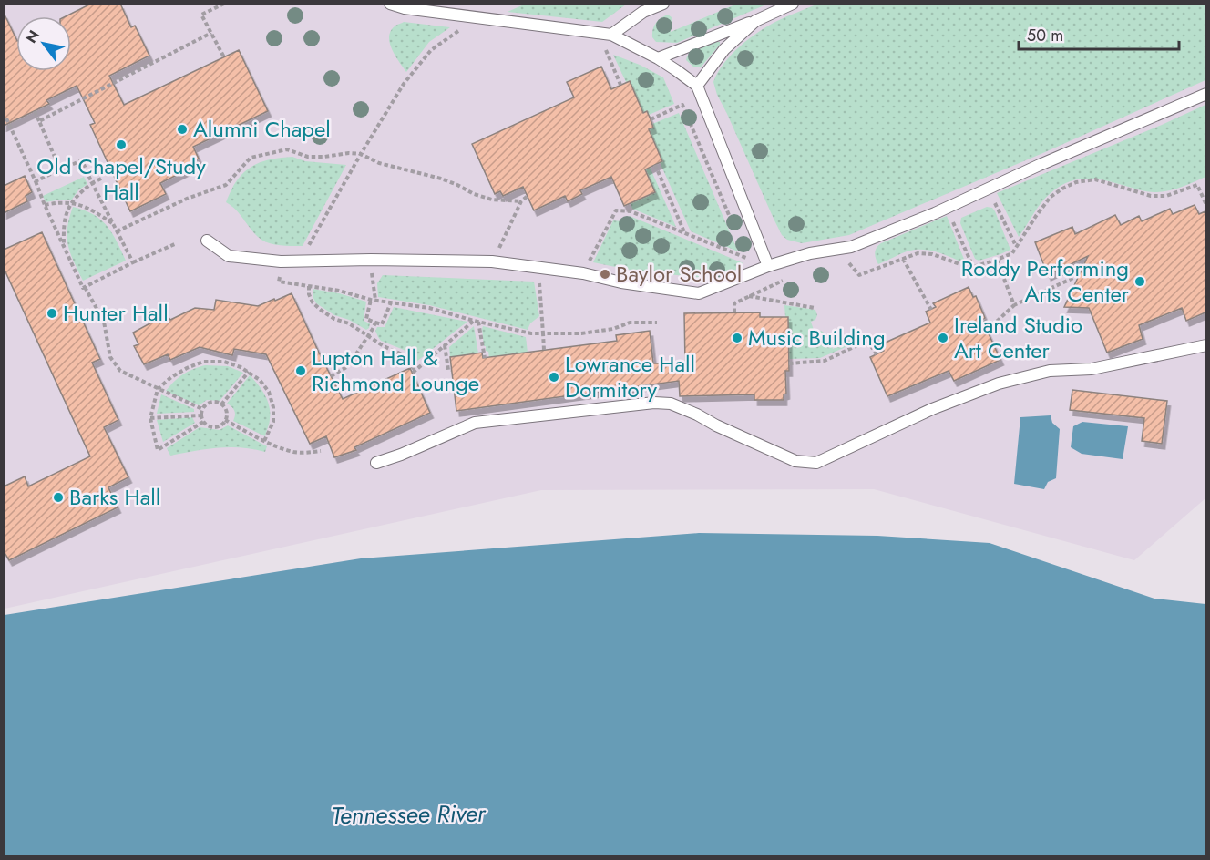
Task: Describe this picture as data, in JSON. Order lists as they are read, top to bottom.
{
  "water": ["Tennessee River"],
  "places": [
    "Alumni Chapel",
    "Old Chapel/Study Hall",
    "Baylor School",
    "Roddy Performing Arts Center",
    "Hunter Hall",
    "Music Building",
    "Ireland Studio Art Center",
    "Lupton Hall & Richmond Lounge",
    "Lowrance Hall Dormitory",
    "Barks Hall"
  ],
  "scale_bar": "50 m",
  "north": "top left"
}
